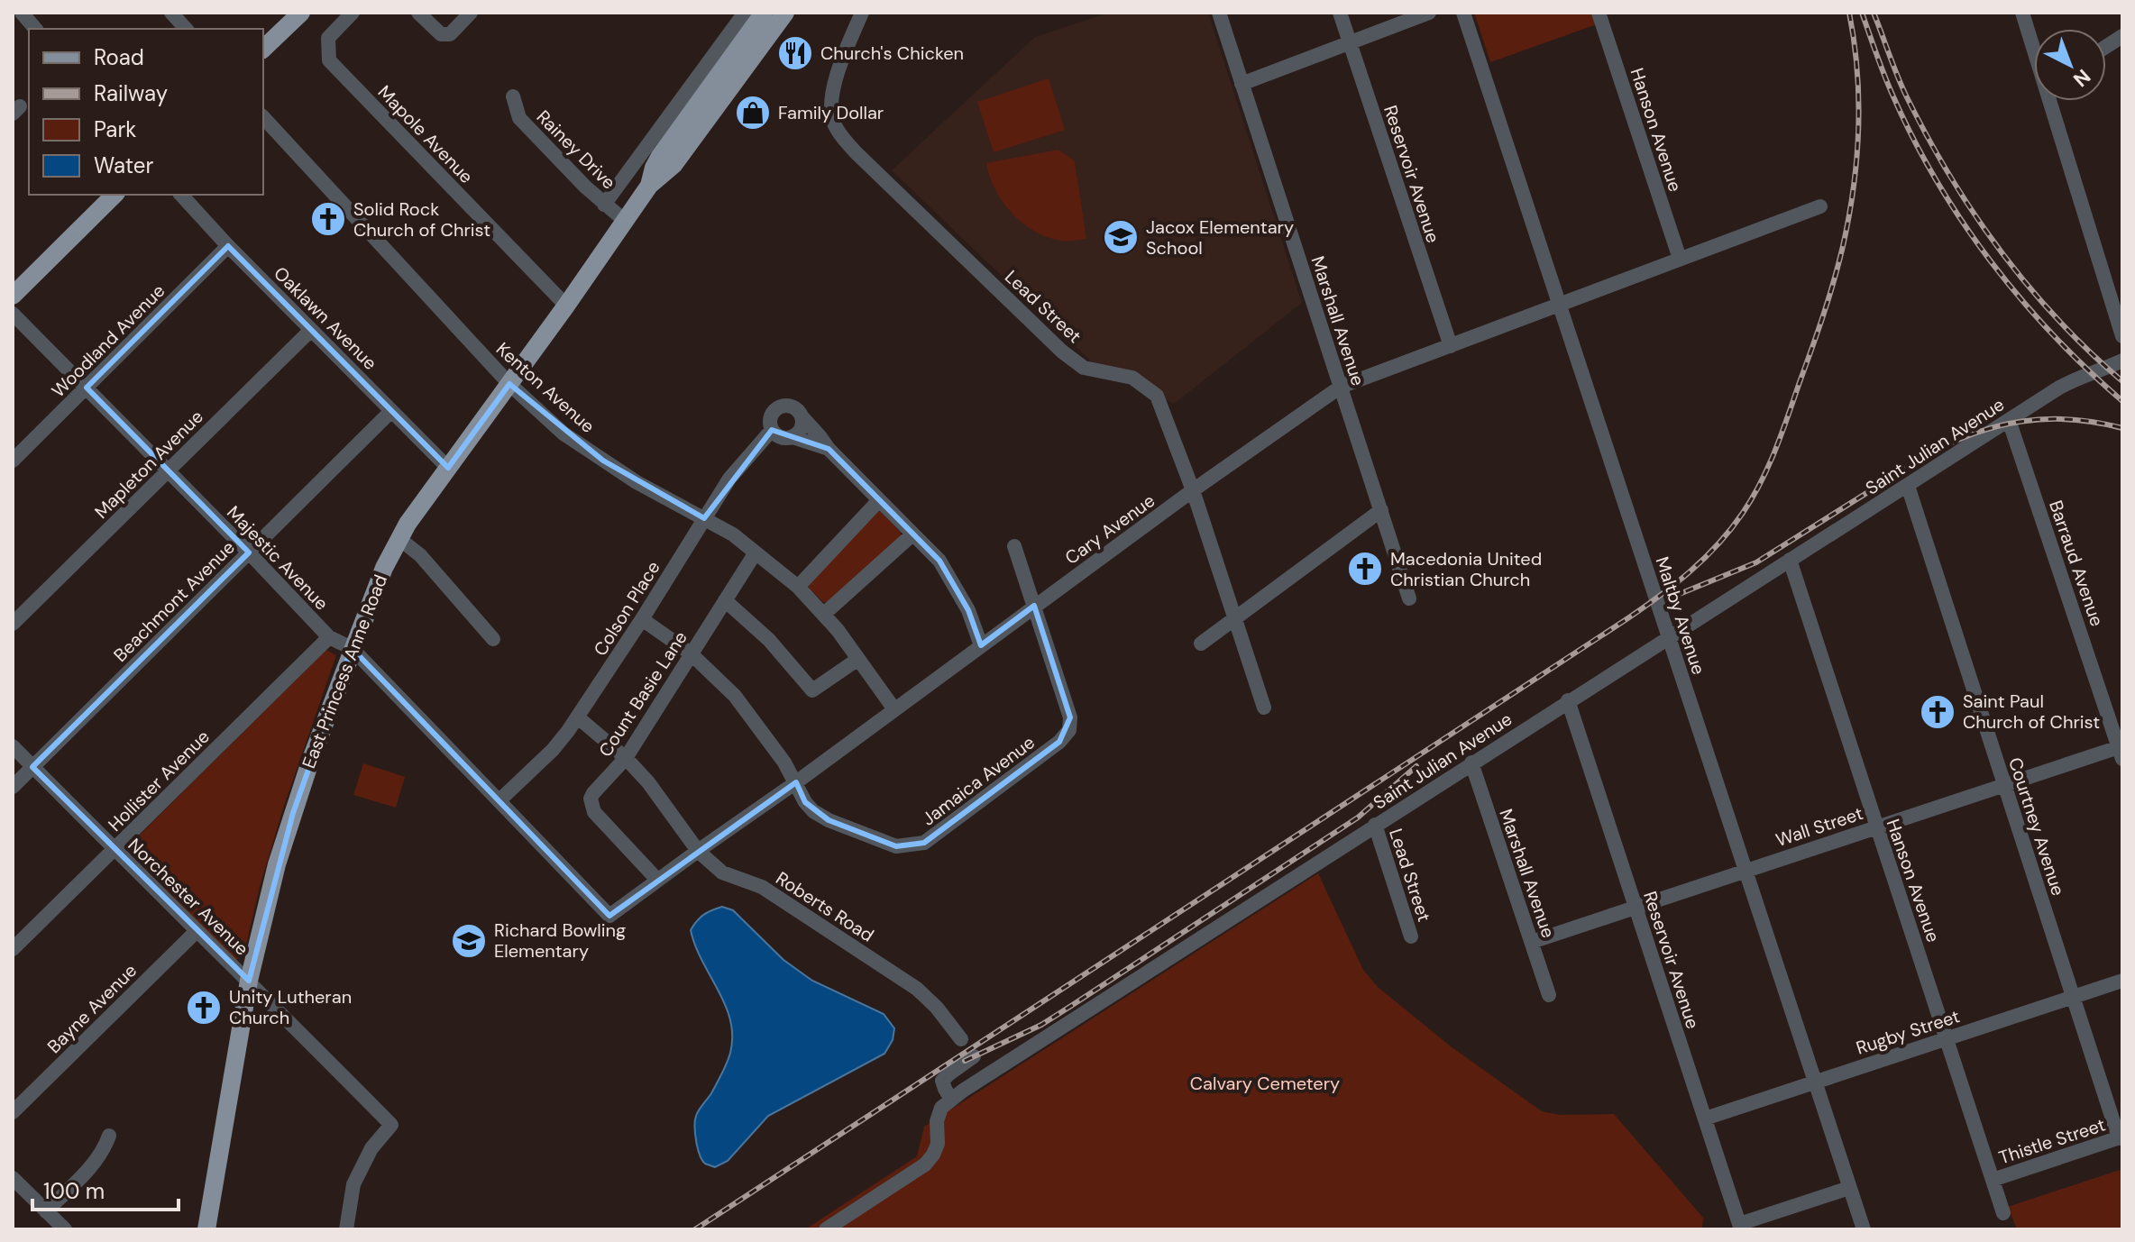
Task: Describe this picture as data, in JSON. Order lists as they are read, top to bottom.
{
  "streets": {
    "main road": ["East Princess Anne Road"],
    "street": [
      "Hanson Avenue",
      "Mapole Avenue",
      "Rainey Drive",
      "Reservoir Avenue",
      "Lead Street",
      "Oaklawn Avenue",
      "Marshall Avenue",
      "Woodland Avenue",
      "Kenton Avenue",
      "Saint Julian Avenue",
      "Mapleton Avenue",
      "Cary Avenue",
      "Majestic Avenue",
      "Barraud Avenue",
      "Beachmont Avenue",
      "Colson Place",
      "Maltby Avenue",
      "Count Basie Lane",
      "Hollister Avenue",
      "Jamaica Avenue",
      "Wall Street",
      "Courtney Avenue",
      "Norchester Avenue",
      "Roberts Road",
      "Bayne Avenue",
      "Rugby Street",
      "Thistle Street"
    ]
  },
  "crossings": [
    ["Hanson Avenue", "Saint Julian Avenue"],
    ["Hanson Avenue", "Cary Avenue"],
    ["Hanson Avenue", "Wall Street"],
    ["Hanson Avenue", "Rugby Street"],
    ["Hanson Avenue", "Thistle Street"],
    ["Mapole Avenue", "East Princess Anne Road"],
    ["Rainey Drive", "East Princess Anne Road"],
    ["Reservoir Avenue", "Saint Julian Avenue"],
    ["Reservoir Avenue", "Cary Avenue"],
    ["Reservoir Avenue", "Wall Street"],
    ["Reservoir Avenue", "Rugby Street"],
    ["Lead Street", "Saint Julian Avenue"],
    ["Lead Street", "Cary Avenue"],
    ["Oaklawn Avenue", "Woodland Avenue"],
    ["Oaklawn Avenue", "Mapleton Avenue"],
    ["Oaklawn Avenue", "Beachmont Avenue"],
    ["Oaklawn Avenue", "East Princess Anne Road"],
    ["Marshall Avenue", "Saint Julian Avenue"],
    ["Marshall Avenue", "Cary Avenue"],
    ["Marshall Avenue", "Wall Street"],
    ["Woodland Avenue", "Majestic Avenue"],
    ["Kenton Avenue", "Cary Avenue"],
    ["Kenton Avenue", "Colson Place"],
    ["Kenton Avenue", "East Princess Anne Road"],
    ["Kenton Avenue", "Count Basie Lane"],
    ["Saint Julian Avenue", "Barraud Avenue"],
    ["Saint Julian Avenue", "Maltby Avenue"],
    ["Saint Julian Avenue", "Courtney Avenue"],
    ["Mapleton Avenue", "Majestic Avenue"],
    ["Cary Avenue", "Majestic Avenue"],
    ["Cary Avenue", "Maltby Avenue"],
    ["Cary Avenue", "Count Basie Lane"],
    ["Cary Avenue", "Jamaica Avenue"],
    ["Cary Avenue", "Roberts Road"],
    ["Majestic Avenue", "Beachmont Avenue"],
    ["Majestic Avenue", "Colson Place"],
    ["Majestic Avenue", "East Princess Anne Road"],
    ["Majestic Avenue", "Hollister Avenue"],
    ["Barraud Avenue", "Wall Street"],
    ["Beachmont Avenue", "Norchester Avenue"],
    ["Colson Place", "Roberts Road"],
    ["Maltby Avenue", "Wall Street"],
    ["Maltby Avenue", "Rugby Street"],
    ["East Princess Anne Road", "Norchester Avenue"],
    ["Count Basie Lane", "Roberts Road"],
    ["Hollister Avenue", "Norchester Avenue"],
    ["Wall Street", "Courtney Avenue"],
    ["Courtney Avenue", "Rugby Street"],
    ["Courtney Avenue", "Thistle Street"],
    ["Norchester Avenue", "Bayne Avenue"]
  ],
  "parks": ["Calvary Cemetery"],
  "places": {
    "restaurant": ["Church's Chicken"],
    "shop": ["Family Dollar"],
    "church": [
      "Solid Rock Church of Christ",
      "Macedonia United Christian Church",
      "Saint Paul Church of Christ",
      "Unity Lutheran Church"
    ],
    "school or university": ["Jacox Elementary School", "Richard Bowling Elementary"]
  },
  "legend": [
    "Road",
    "Railway",
    "Park",
    "Water"
  ],
  "scale_bar": "100 m",
  "north": "bottom right"
}
